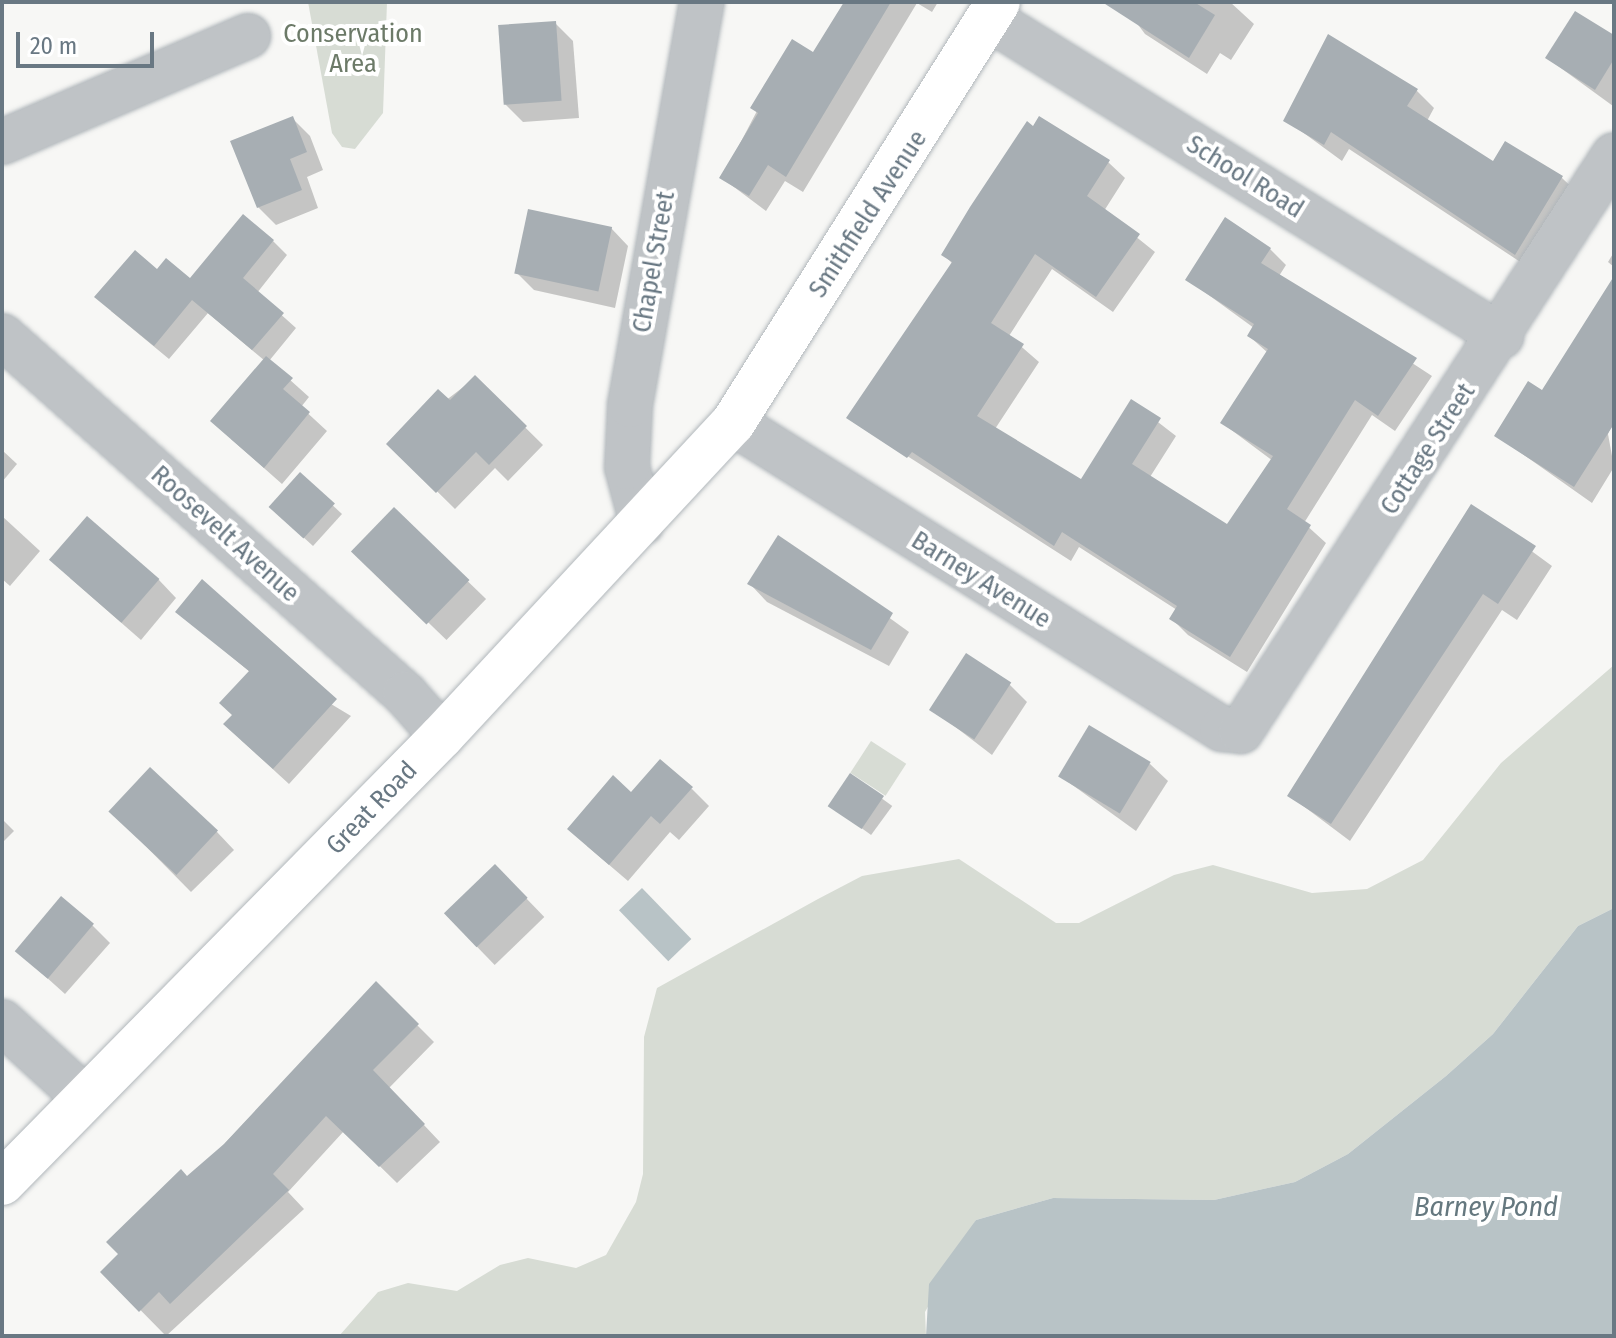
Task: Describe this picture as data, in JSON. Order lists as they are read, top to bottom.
{
  "streets": {
    "main road": ["Smithfield Avenue", "Great Road"],
    "street": [
      "School Road",
      "Chapel Street",
      "Cottage Street",
      "Roosevelt Avenue",
      "Barney Avenue"
    ]
  },
  "crossings": [
    ["School Road", "Smithfield Avenue"],
    ["School Road", "Cottage Street"],
    ["Smithfield Avenue", "Barney Avenue"],
    ["Smithfield Avenue", "Great Road"],
    ["Chapel Street", "Great Road"],
    ["Cottage Street", "Barney Avenue"],
    ["Roosevelt Avenue", "Great Road"],
    ["Barney Avenue", "Great Road"]
  ],
  "water": ["Barney Pond"],
  "parks": ["Conservation Area"],
  "scale_bar": "20 m"
}
